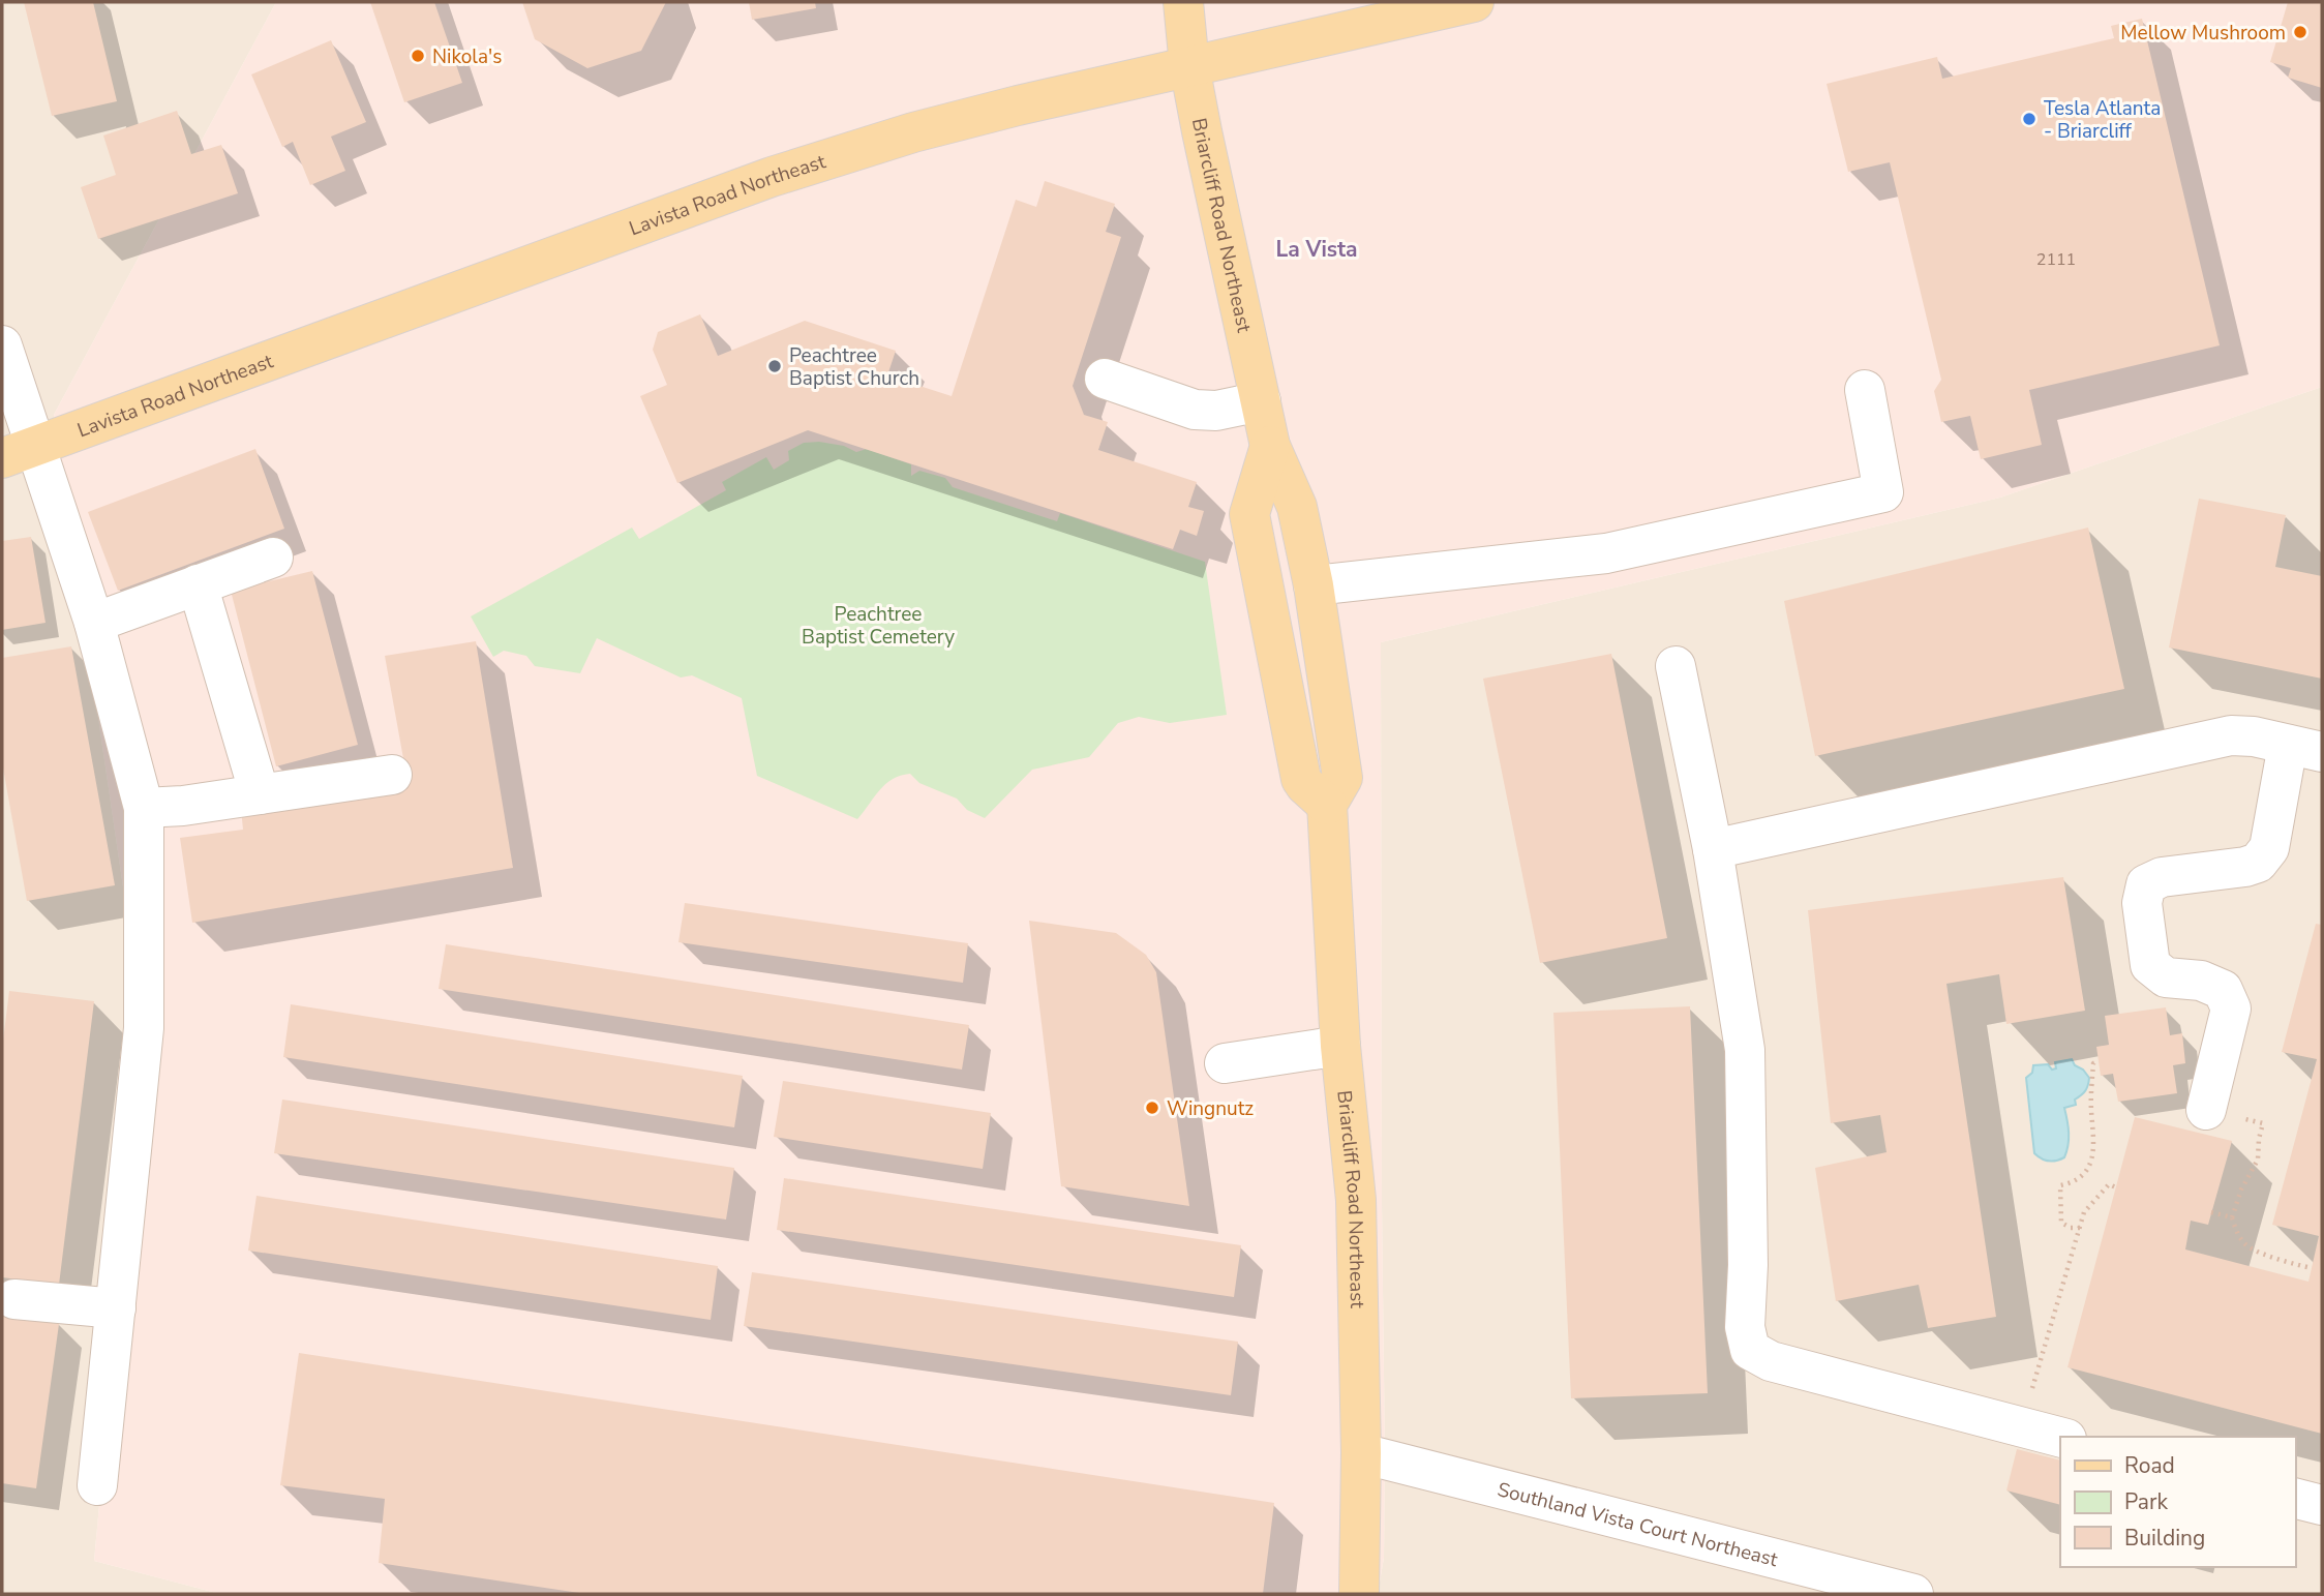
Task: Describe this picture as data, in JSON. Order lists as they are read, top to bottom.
{
  "streets": {
    "main road": ["Lavista Road Northeast", "Briarcliff Road Northeast"],
    "street": ["Southland Vista Court Northeast"]
  },
  "crossings": [
    ["Lavista Road Northeast", "Briarcliff Road Northeast"],
    ["Briarcliff Road Northeast", "Southland Vista Court Northeast"]
  ],
  "districts": ["La Vista"],
  "parks": ["Peachtree Baptist Cemetery"],
  "places": [
    "Mellow Mushroom",
    "Nikola's",
    "Tesla Atlanta - Briarcliff",
    "Peachtree Baptist Church",
    "Wingnutz"
  ],
  "house_numbers": ["2111"],
  "legend": ["Road", "Park", "Building"]
}
